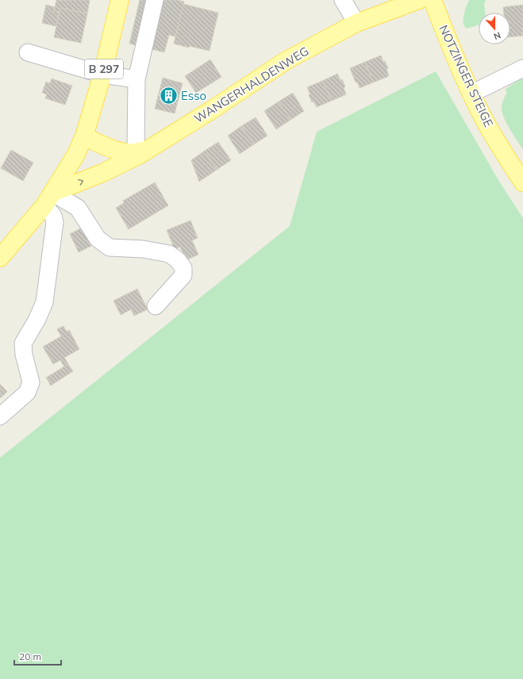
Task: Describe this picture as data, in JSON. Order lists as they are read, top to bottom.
{
  "streets": {
    "main road": ["B 297", "NOTZINGER STEIGE", "WANGERHALDENWEG"]
  },
  "crossings": [
    ["B 297", "WANGERHALDENWEG"]
  ],
  "places": {
    "building": ["Esso"]
  },
  "scale_bar": "20 m",
  "north": "bottom"
}
